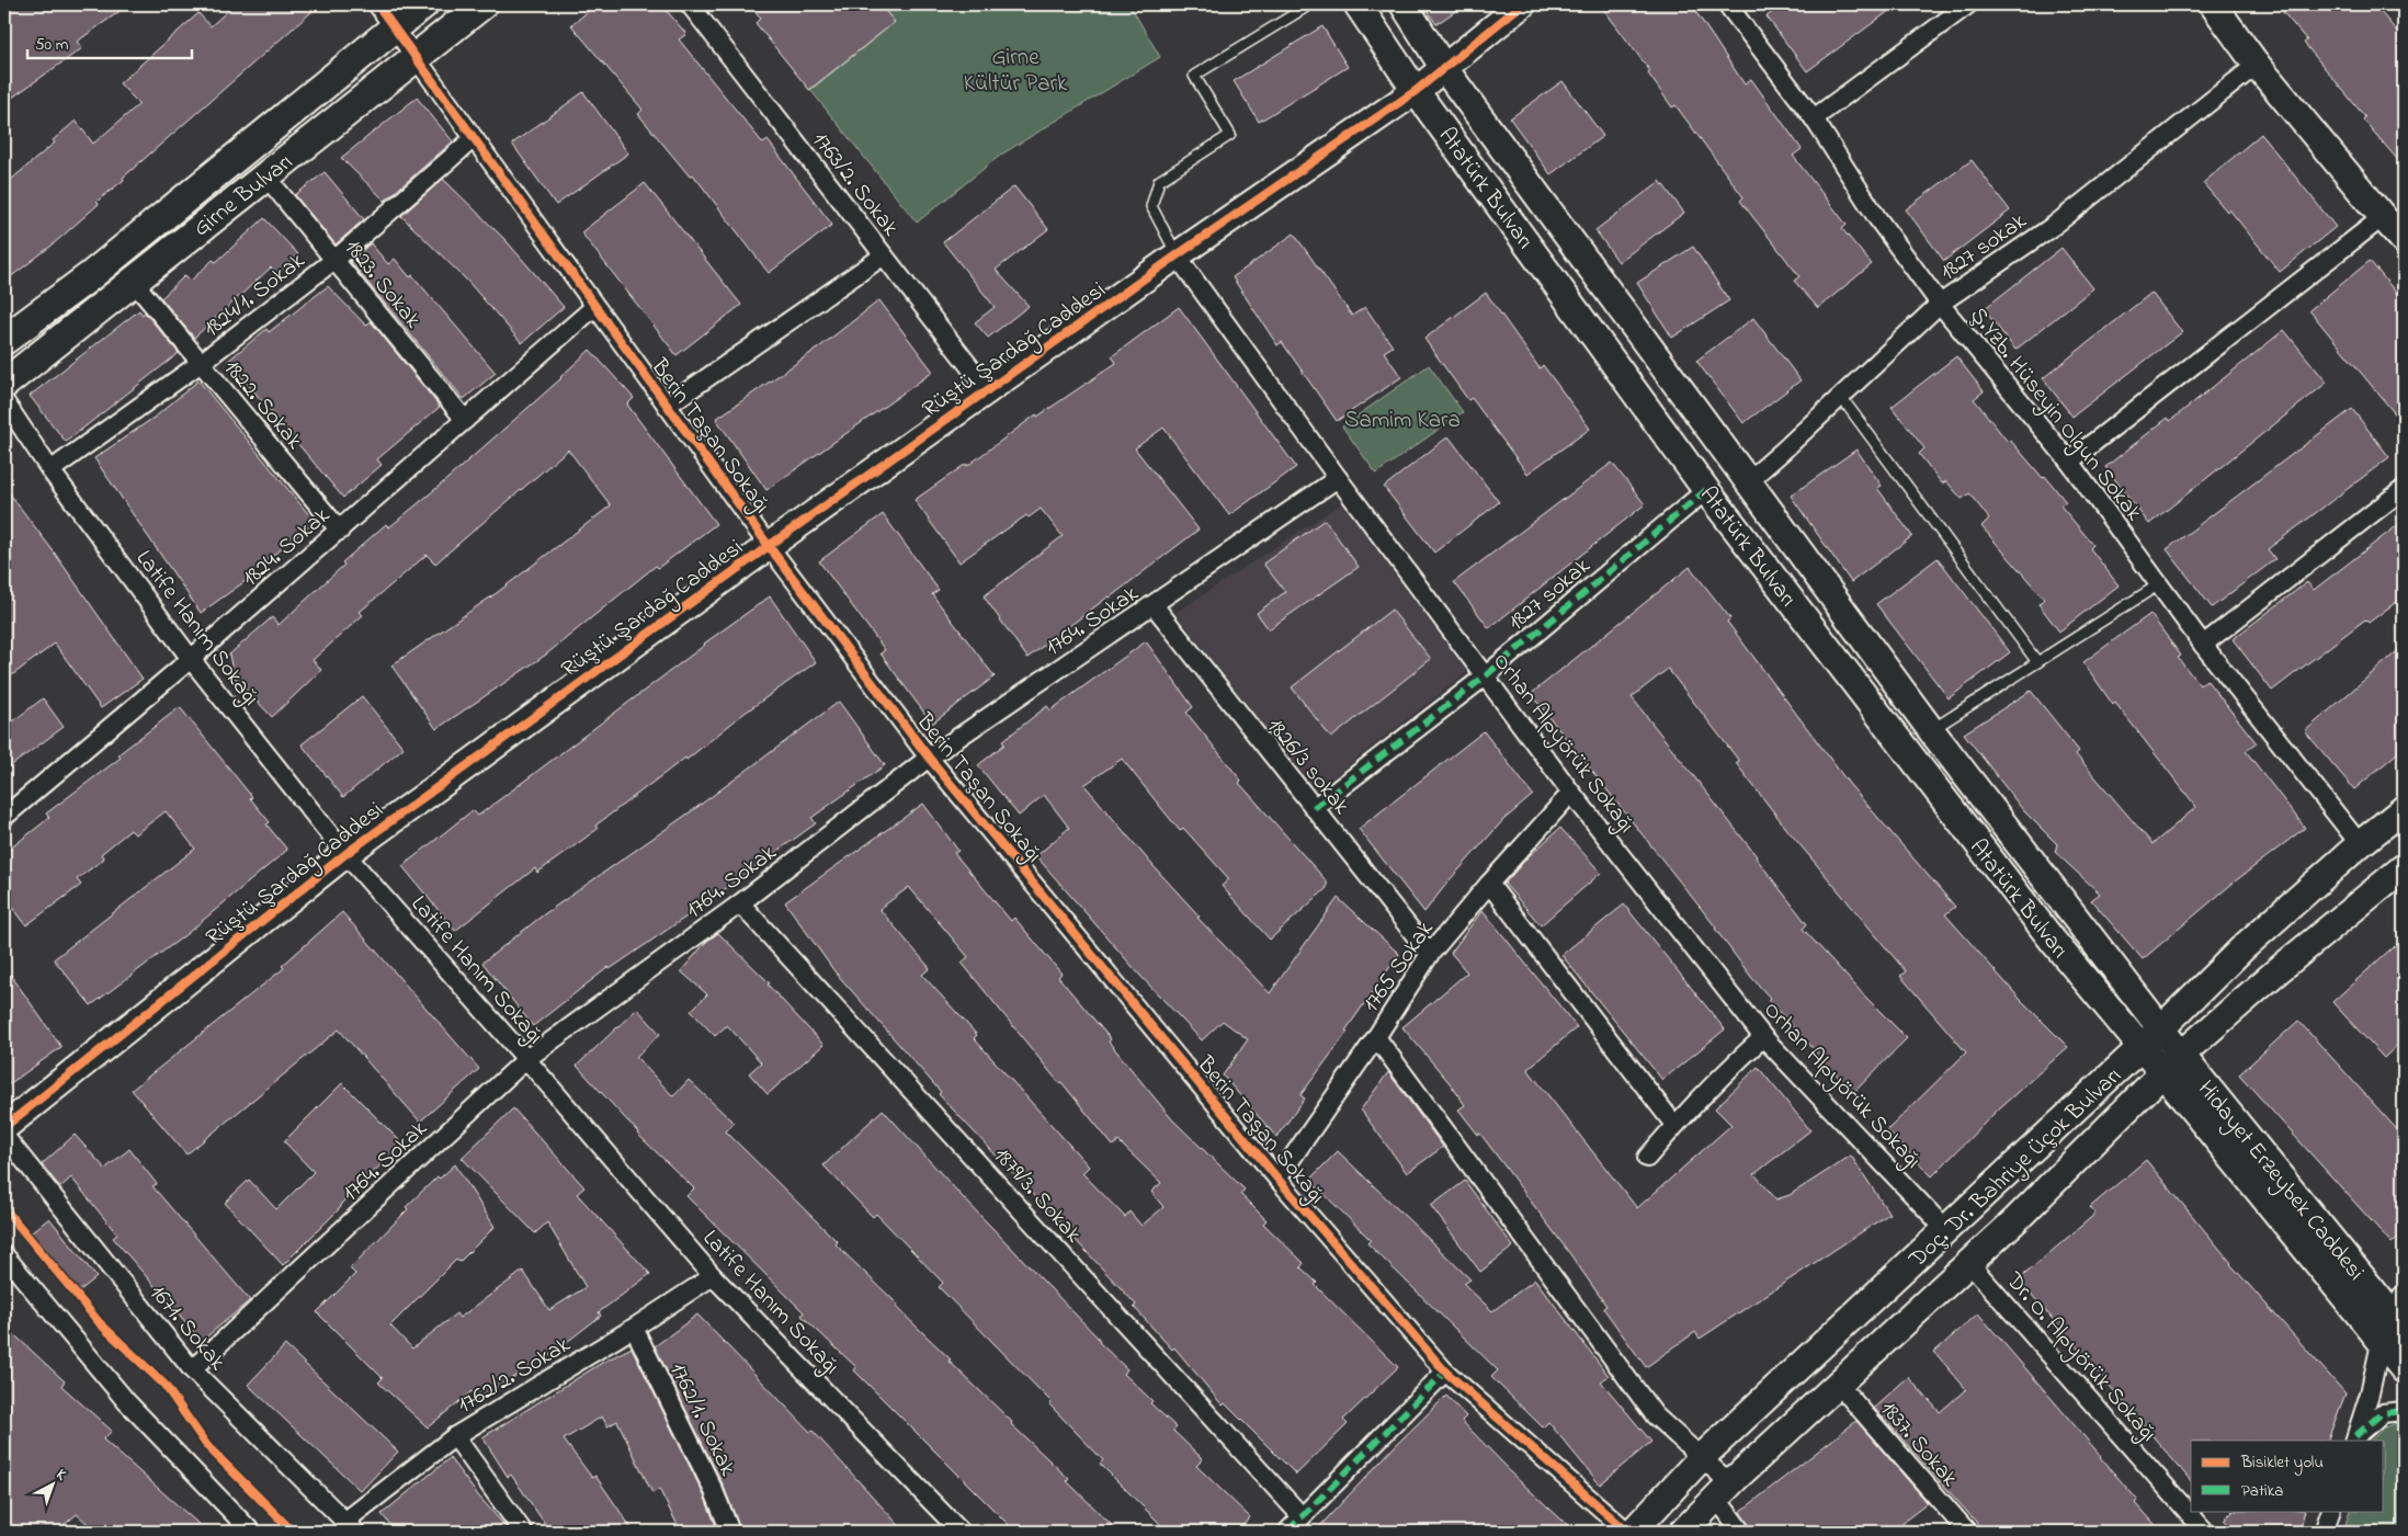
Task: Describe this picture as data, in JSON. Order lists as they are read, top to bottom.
{
  "streets": {
    "main road": [
      "Atatürk Bulvarı",
      "Girne Bulvarı",
      "Rüştü Şardağ Caddesi",
      "Doç. Dr. Bahriye Üçok Bulvarı",
      "Hidayet Erzeybek Caddesi"
    ],
    "street": [
      "1763/2. Sokak",
      "1827 sokak",
      "1823. Sokak",
      "1824/1. Sokak",
      "1822. Sokak",
      "Ş.Yzb. Hüseyin Olgun Sokak",
      "Berin Taşan Sokağı",
      "1824. Sokak",
      "1764. Sokak",
      "Latife Hanım Sokağı",
      "Orhan Alpyörük Sokağı",
      "1826/3 sokak",
      "1765 Sokak",
      "1879/3. Sokak",
      "1671. Sokak",
      "Dr. O. Alpyörük Sokağı",
      "1762/2. Sokak",
      "1762/1. Sokak",
      "1837. Sokak"
    ]
  },
  "crossings": [
    ["1763/2. Sokak", "Rüştü Şardağ Caddesi"],
    ["Atatürk Bulvarı", "1827 sokak"],
    ["Atatürk Bulvarı", "Rüştü Şardağ Caddesi"],
    ["Atatürk Bulvarı", "Doç. Dr. Bahriye Üçok Bulvarı"],
    ["Atatürk Bulvarı", "Hidayet Erzeybek Caddesi"],
    ["Girne Bulvarı", "1823. Sokak"],
    ["Girne Bulvarı", "1822. Sokak"],
    ["Girne Bulvarı", "Berin Taşan Sokağı"],
    ["1827 sokak", "Ş.Yzb. Hüseyin Olgun Sokak"],
    ["1827 sokak", "Orhan Alpyörük Sokağı"],
    ["1827 sokak", "1826/3 sokak"],
    ["1823. Sokak", "1824/1. Sokak"],
    ["1823. Sokak", "1824. Sokak"],
    ["1824/1. Sokak", "1822. Sokak"],
    ["1824/1. Sokak", "Berin Taşan Sokağı"],
    ["1824/1. Sokak", "Latife Hanım Sokağı"],
    ["Rüştü Şardağ Caddesi", "Berin Taşan Sokağı"],
    ["Rüştü Şardağ Caddesi", "Latife Hanım Sokağı"],
    ["Rüştü Şardağ Caddesi", "Orhan Alpyörük Sokağı"],
    ["1822. Sokak", "1824. Sokak"],
    ["Ş.Yzb. Hüseyin Olgun Sokak", "Doç. Dr. Bahriye Üçok Bulvarı"],
    ["Berin Taşan Sokağı", "1824. Sokak"],
    ["Berin Taşan Sokağı", "1764. Sokak"],
    ["Berin Taşan Sokağı", "1765 Sokak"],
    ["1824. Sokak", "Latife Hanım Sokağı"],
    ["1764. Sokak", "Latife Hanım Sokağı"],
    ["1764. Sokak", "Orhan Alpyörük Sokağı"],
    ["1764. Sokak", "1826/3 sokak"],
    ["1764. Sokak", "1879/3. Sokak"],
    ["1764. Sokak", "1671. Sokak"],
    ["Latife Hanım Sokağı", "1762/2. Sokak"],
    ["Orhan Alpyörük Sokağı", "1765 Sokak"],
    ["Orhan Alpyörük Sokağı", "Doç. Dr. Bahriye Üçok Bulvarı"],
    ["1826/3 sokak", "1765 Sokak"],
    ["Doç. Dr. Bahriye Üçok Bulvarı", "Hidayet Erzeybek Caddesi"],
    ["Doç. Dr. Bahriye Üçok Bulvarı", "Dr. O. Alpyörük Sokağı"],
    ["Doç. Dr. Bahriye Üçok Bulvarı", "1837. Sokak"],
    ["1671. Sokak", "1762/2. Sokak"],
    ["1762/2. Sokak", "1762/1. Sokak"]
  ],
  "parks": ["Girne Kültür Park", "Samim Kara"],
  "legend": ["Bisiklet yolu", "Patika"],
  "scale_bar": "50 m",
  "north": "top right"
}
